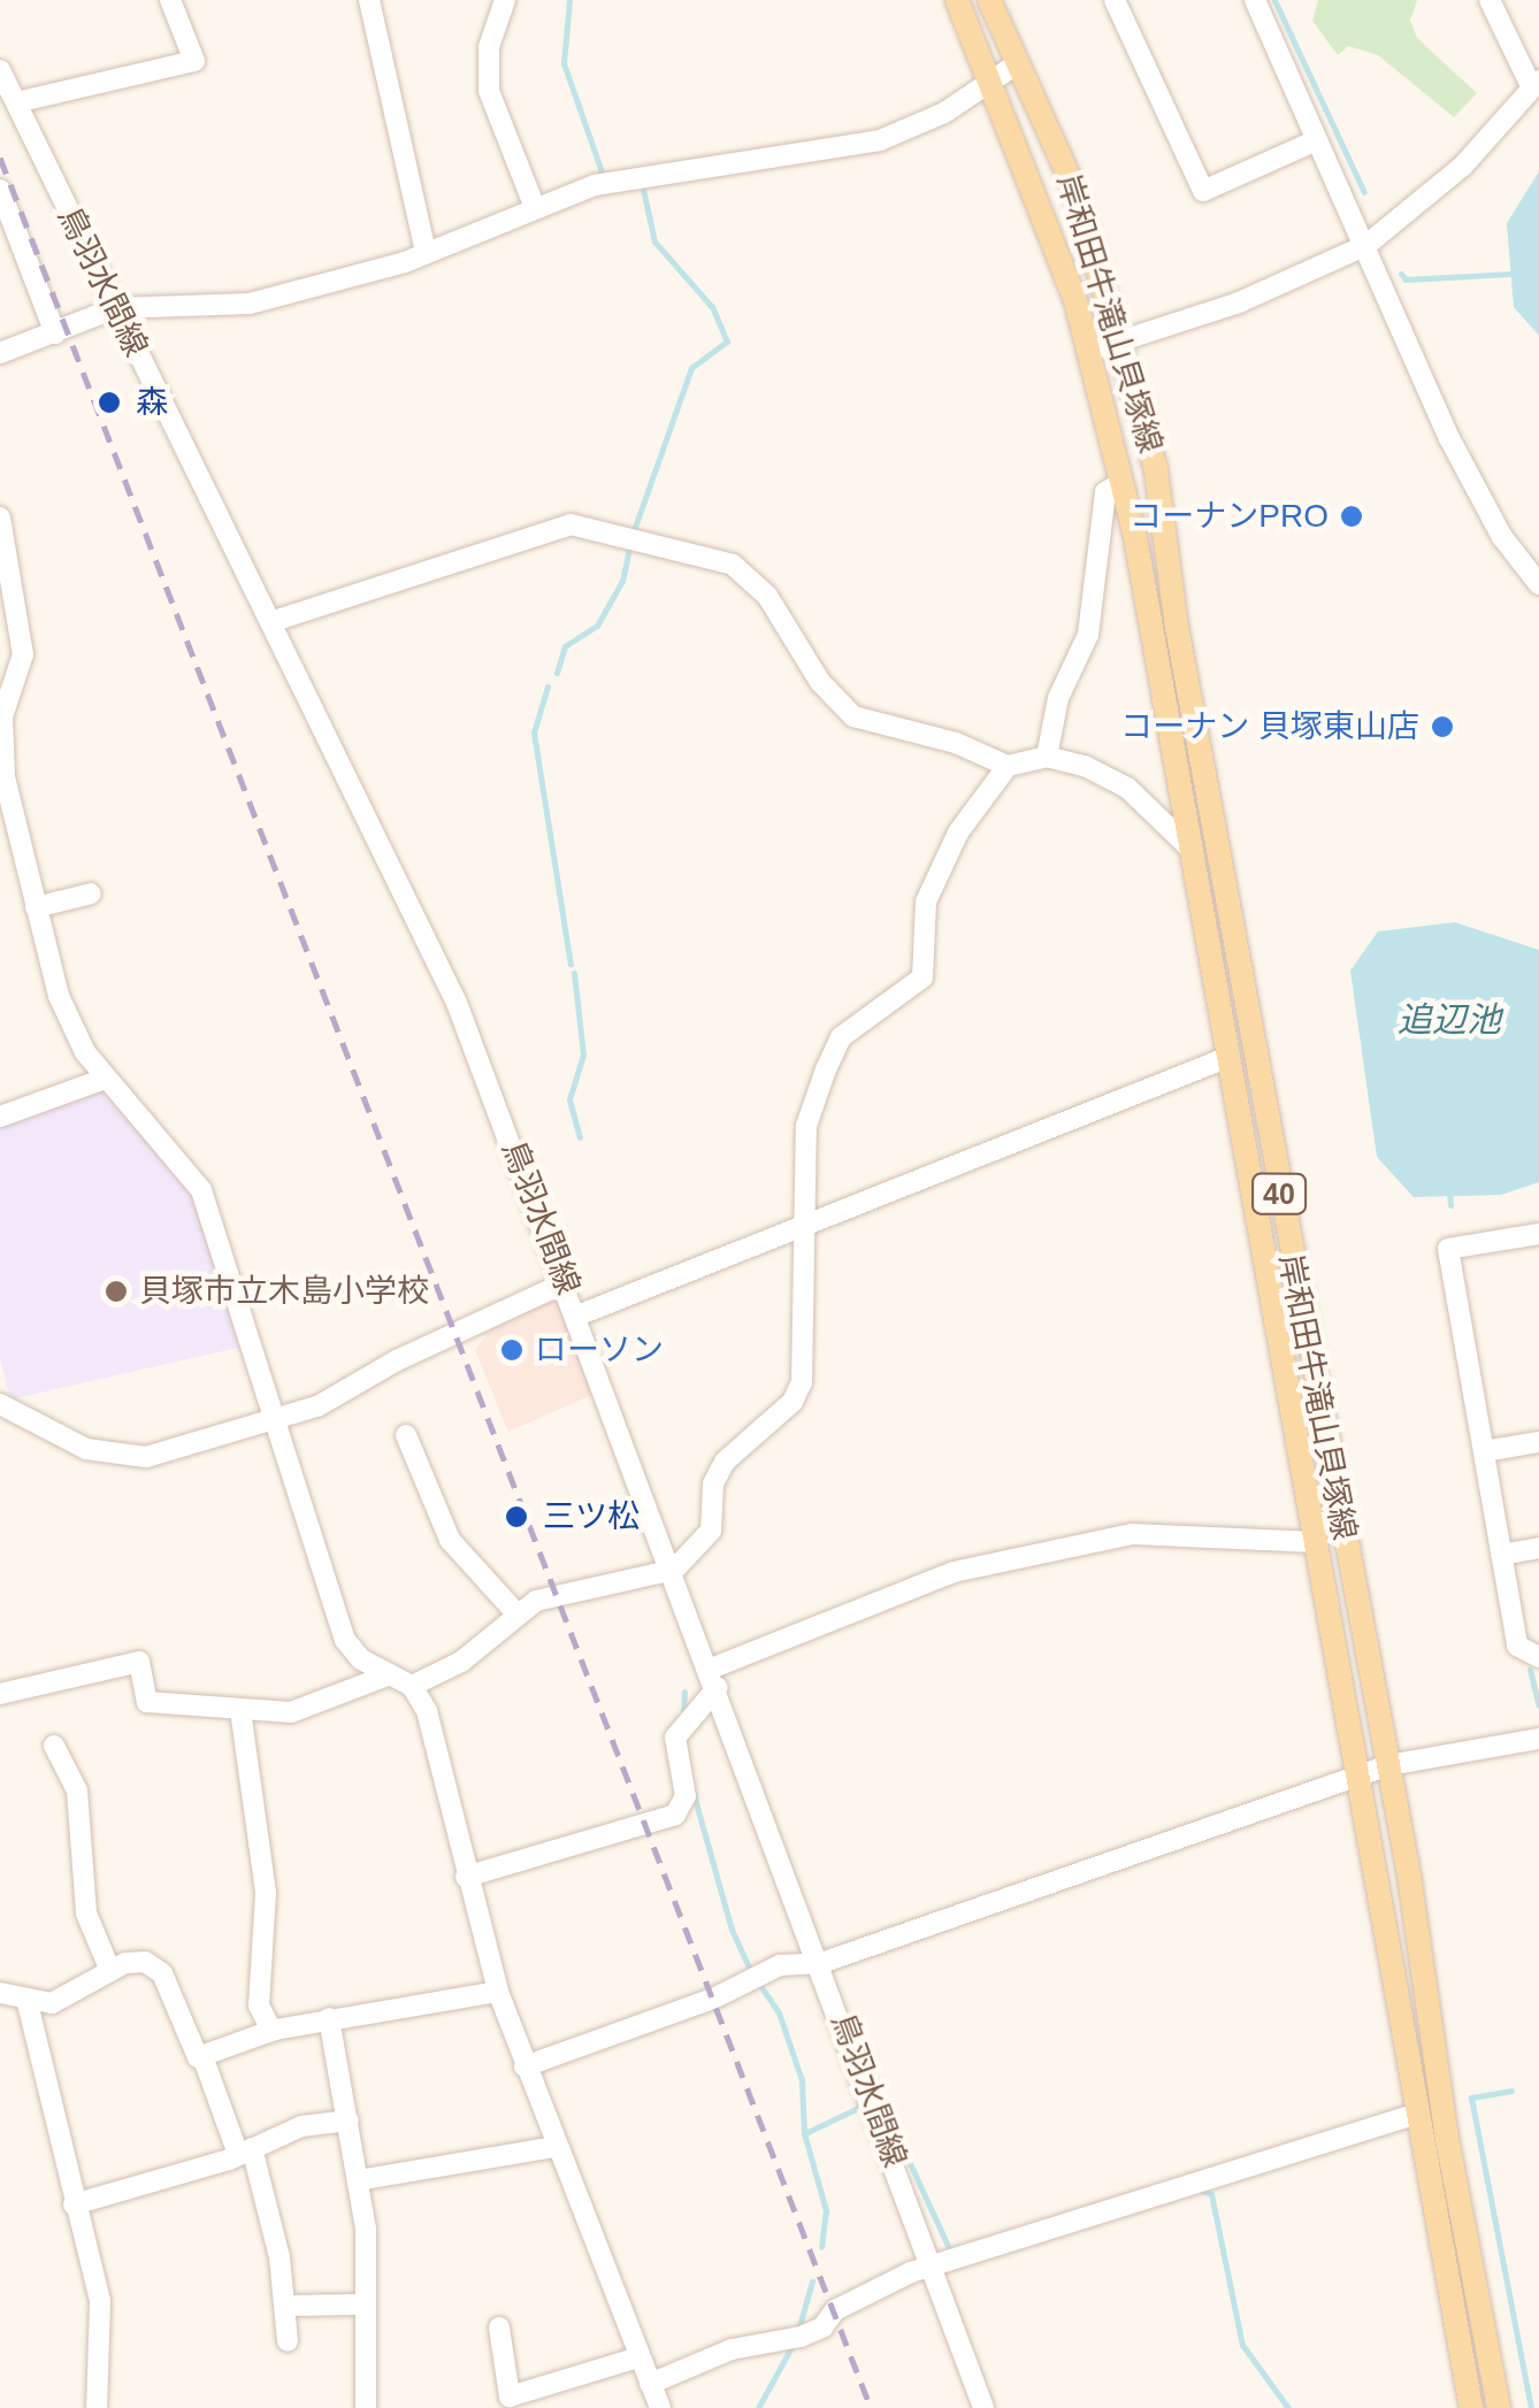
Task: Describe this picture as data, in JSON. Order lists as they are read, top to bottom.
{
  "streets": {
    "main road": ["岸和田牛滝山貝塚線", "40"],
    "street": ["鳥羽水間線"]
  },
  "water": ["追辺池"],
  "places": [
    "森",
    "コーナンPRO",
    "コーナン 貝塚東山店",
    "貝塚市立木島小学校",
    "ローソン",
    "三ツ松"
  ]
}
